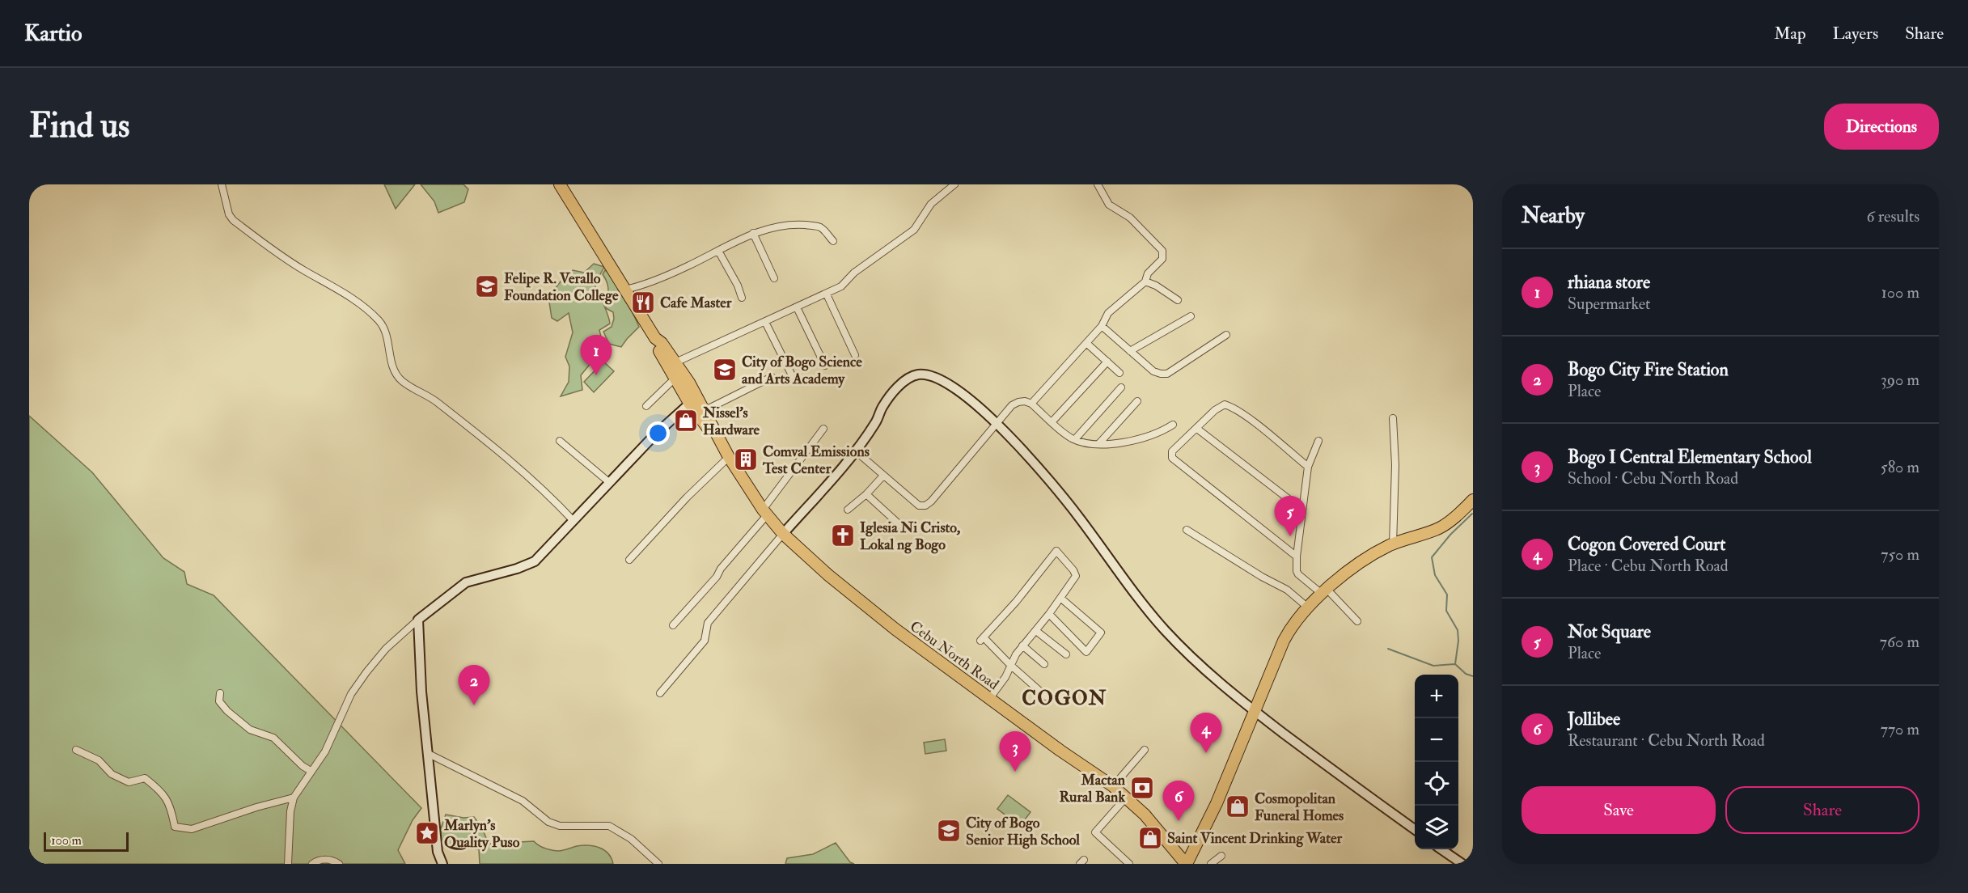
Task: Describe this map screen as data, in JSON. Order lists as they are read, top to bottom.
{
  "streets": {
    "highway": ["Cebu North Road"]
  },
  "districts": ["COGON"],
  "places": {
    "school or university": ["Felipe R. Verallo Foundation College", "City of Bogo Science and Arts Academy", "City of Bogo Senior High School"],
    "restaurant": ["Cafe Master"],
    "shop": ["Nissel's Hardware", "Cosmopolitan Funeral Homes", "Saint Vincent Drinking Water"],
    "building": ["Comval Emissions Test Center"],
    "church": ["Iglesia Ni Cristo, Lokal ng Bogo"],
    "bank": ["Mactan Rural Bank"],
    "place": ["Marlyn's Quality Puso"]
  },
  "scale_bar": "100 m",
  "page": {
    "header": "Kartio",
    "nav": ["Map", "Layers", "Share"],
    "buttons": [
      "Directions",
      ["Save", "Share"]
    ],
    "title": "Find us",
    "heading": ["Nearby", "6 results"],
    "list": [
      {
        "mark": "1",
        "name": "rhiana store",
        "note": "Supermarket",
        "value": "100 m"
      },
      {
        "mark": "2",
        "name": "Bogo City Fire Station",
        "note": "Place",
        "value": "390 m"
      },
      {
        "mark": "3",
        "name": "Bogo I Central Elementary School",
        "note": "School · Cebu North Road",
        "value": "580 m"
      },
      {
        "mark": "4",
        "name": "Cogon Covered Court",
        "note": "Place · Cebu North Road",
        "value": "750 m"
      },
      {
        "mark": "5",
        "name": "Not Square",
        "note": "Place",
        "value": "760 m"
      },
      {
        "mark": "6",
        "name": "Jollibee",
        "note": "Restaurant · Cebu North Road",
        "value": "770 m"
      }
    ],
    "pins": [
      "1",
      "5",
      "2",
      "4",
      "3",
      "6"
    ],
    "map_buttons": ["+", "−"],
    "scale": "100 m"
  }
}
